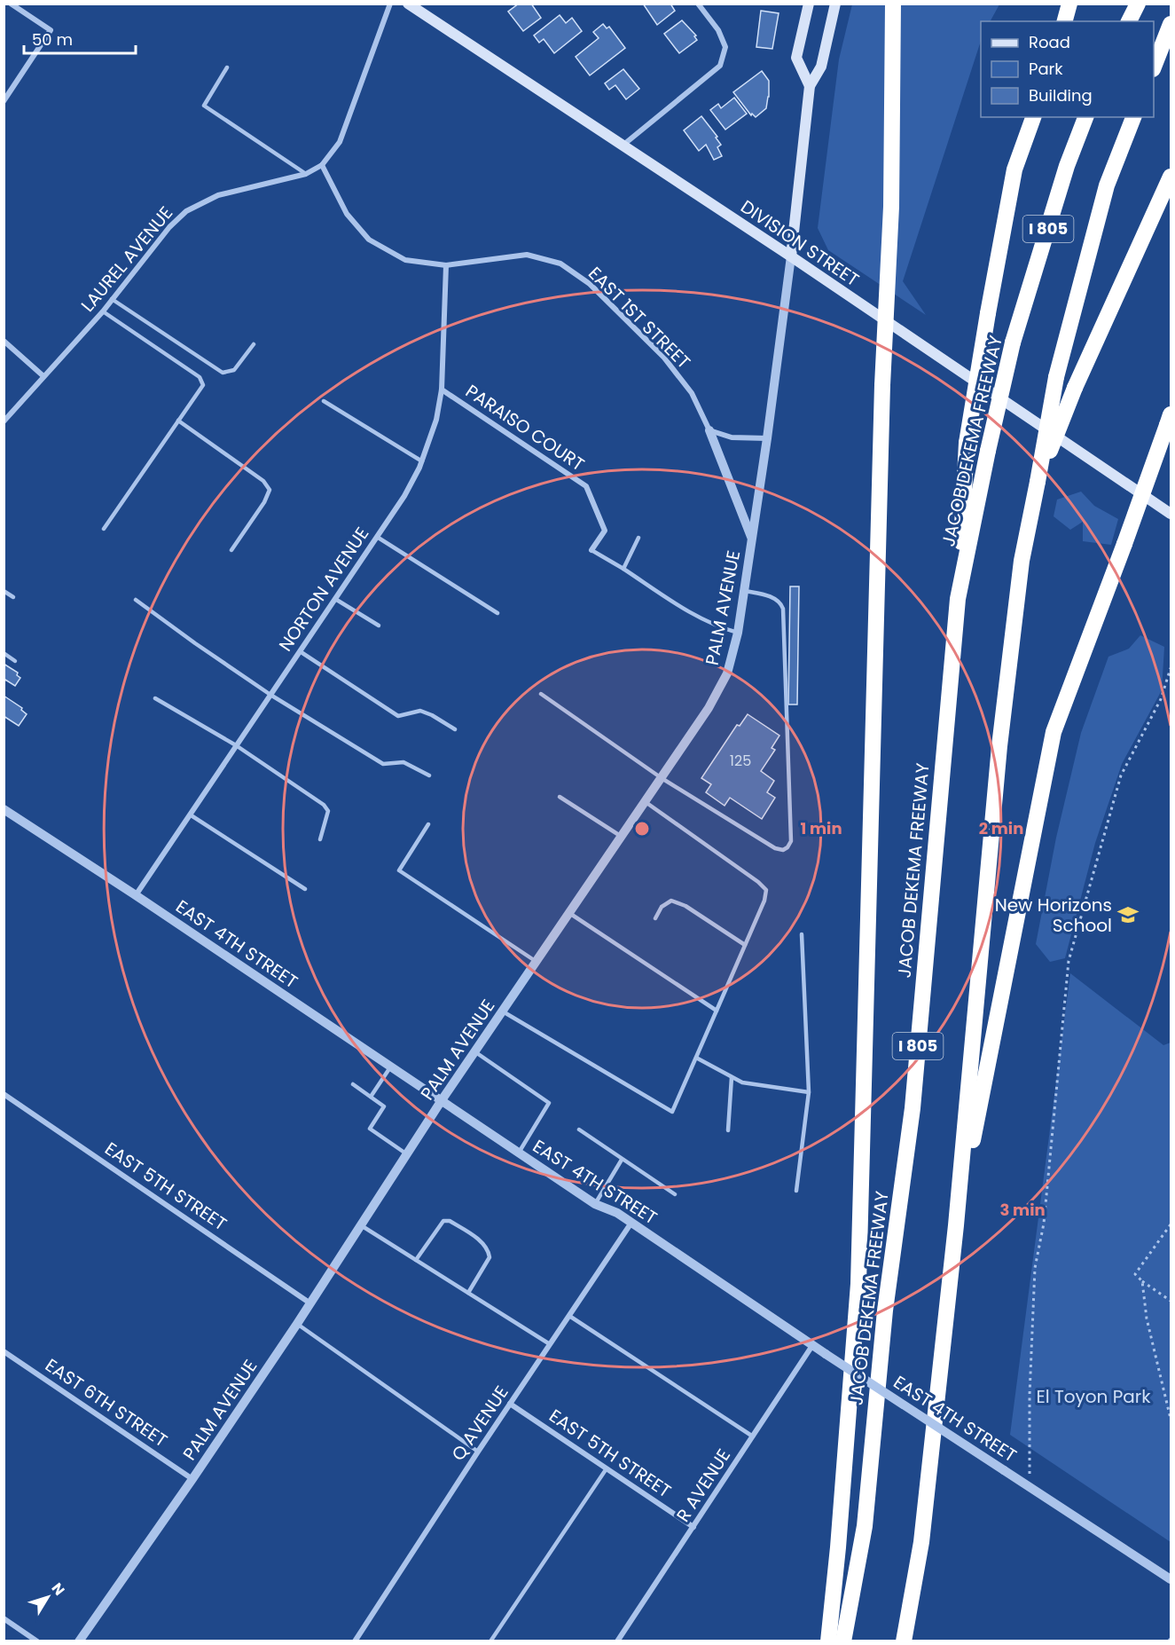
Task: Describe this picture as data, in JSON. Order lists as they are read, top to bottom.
{
  "streets": {
    "highway": ["I 805", "JACOB DEKEMA FREEWAY"],
    "main road": ["DIVISION STREET"],
    "street": [
      "LAUREL AVENUE",
      "EAST 1ST STREET",
      "PARAISO COURT",
      "NORTON AVENUE",
      "PALM AVENUE",
      "EAST 4TH STREET",
      "EAST 5TH STREET",
      "EAST 6TH STREET",
      "Q AVENUE",
      "R AVENUE"
    ]
  },
  "crossings": [
    ["DIVISION STREET", "PALM AVENUE"],
    ["LAUREL AVENUE", "EAST 1ST STREET"],
    ["EAST 1ST STREET", "NORTON AVENUE"],
    ["PARAISO COURT", "NORTON AVENUE"],
    ["NORTON AVENUE", "EAST 4TH STREET"],
    ["PALM AVENUE", "EAST 4TH STREET"],
    ["PALM AVENUE", "EAST 5TH STREET"],
    ["PALM AVENUE", "EAST 6TH STREET"],
    ["EAST 4TH STREET", "Q AVENUE"],
    ["EAST 4TH STREET", "R AVENUE"],
    ["EAST 5TH STREET", "Q AVENUE"],
    ["EAST 5TH STREET", "R AVENUE"]
  ],
  "parks": ["El Toyon Park"],
  "places": {
    "school or university": ["New Horizons School"]
  },
  "house_numbers": ["125"],
  "legend": ["Road", "Park", "Building"],
  "scale_bar": "50 m",
  "north": "top right",
  "rings": ["1 min", "2 min", "3 min"]
}
